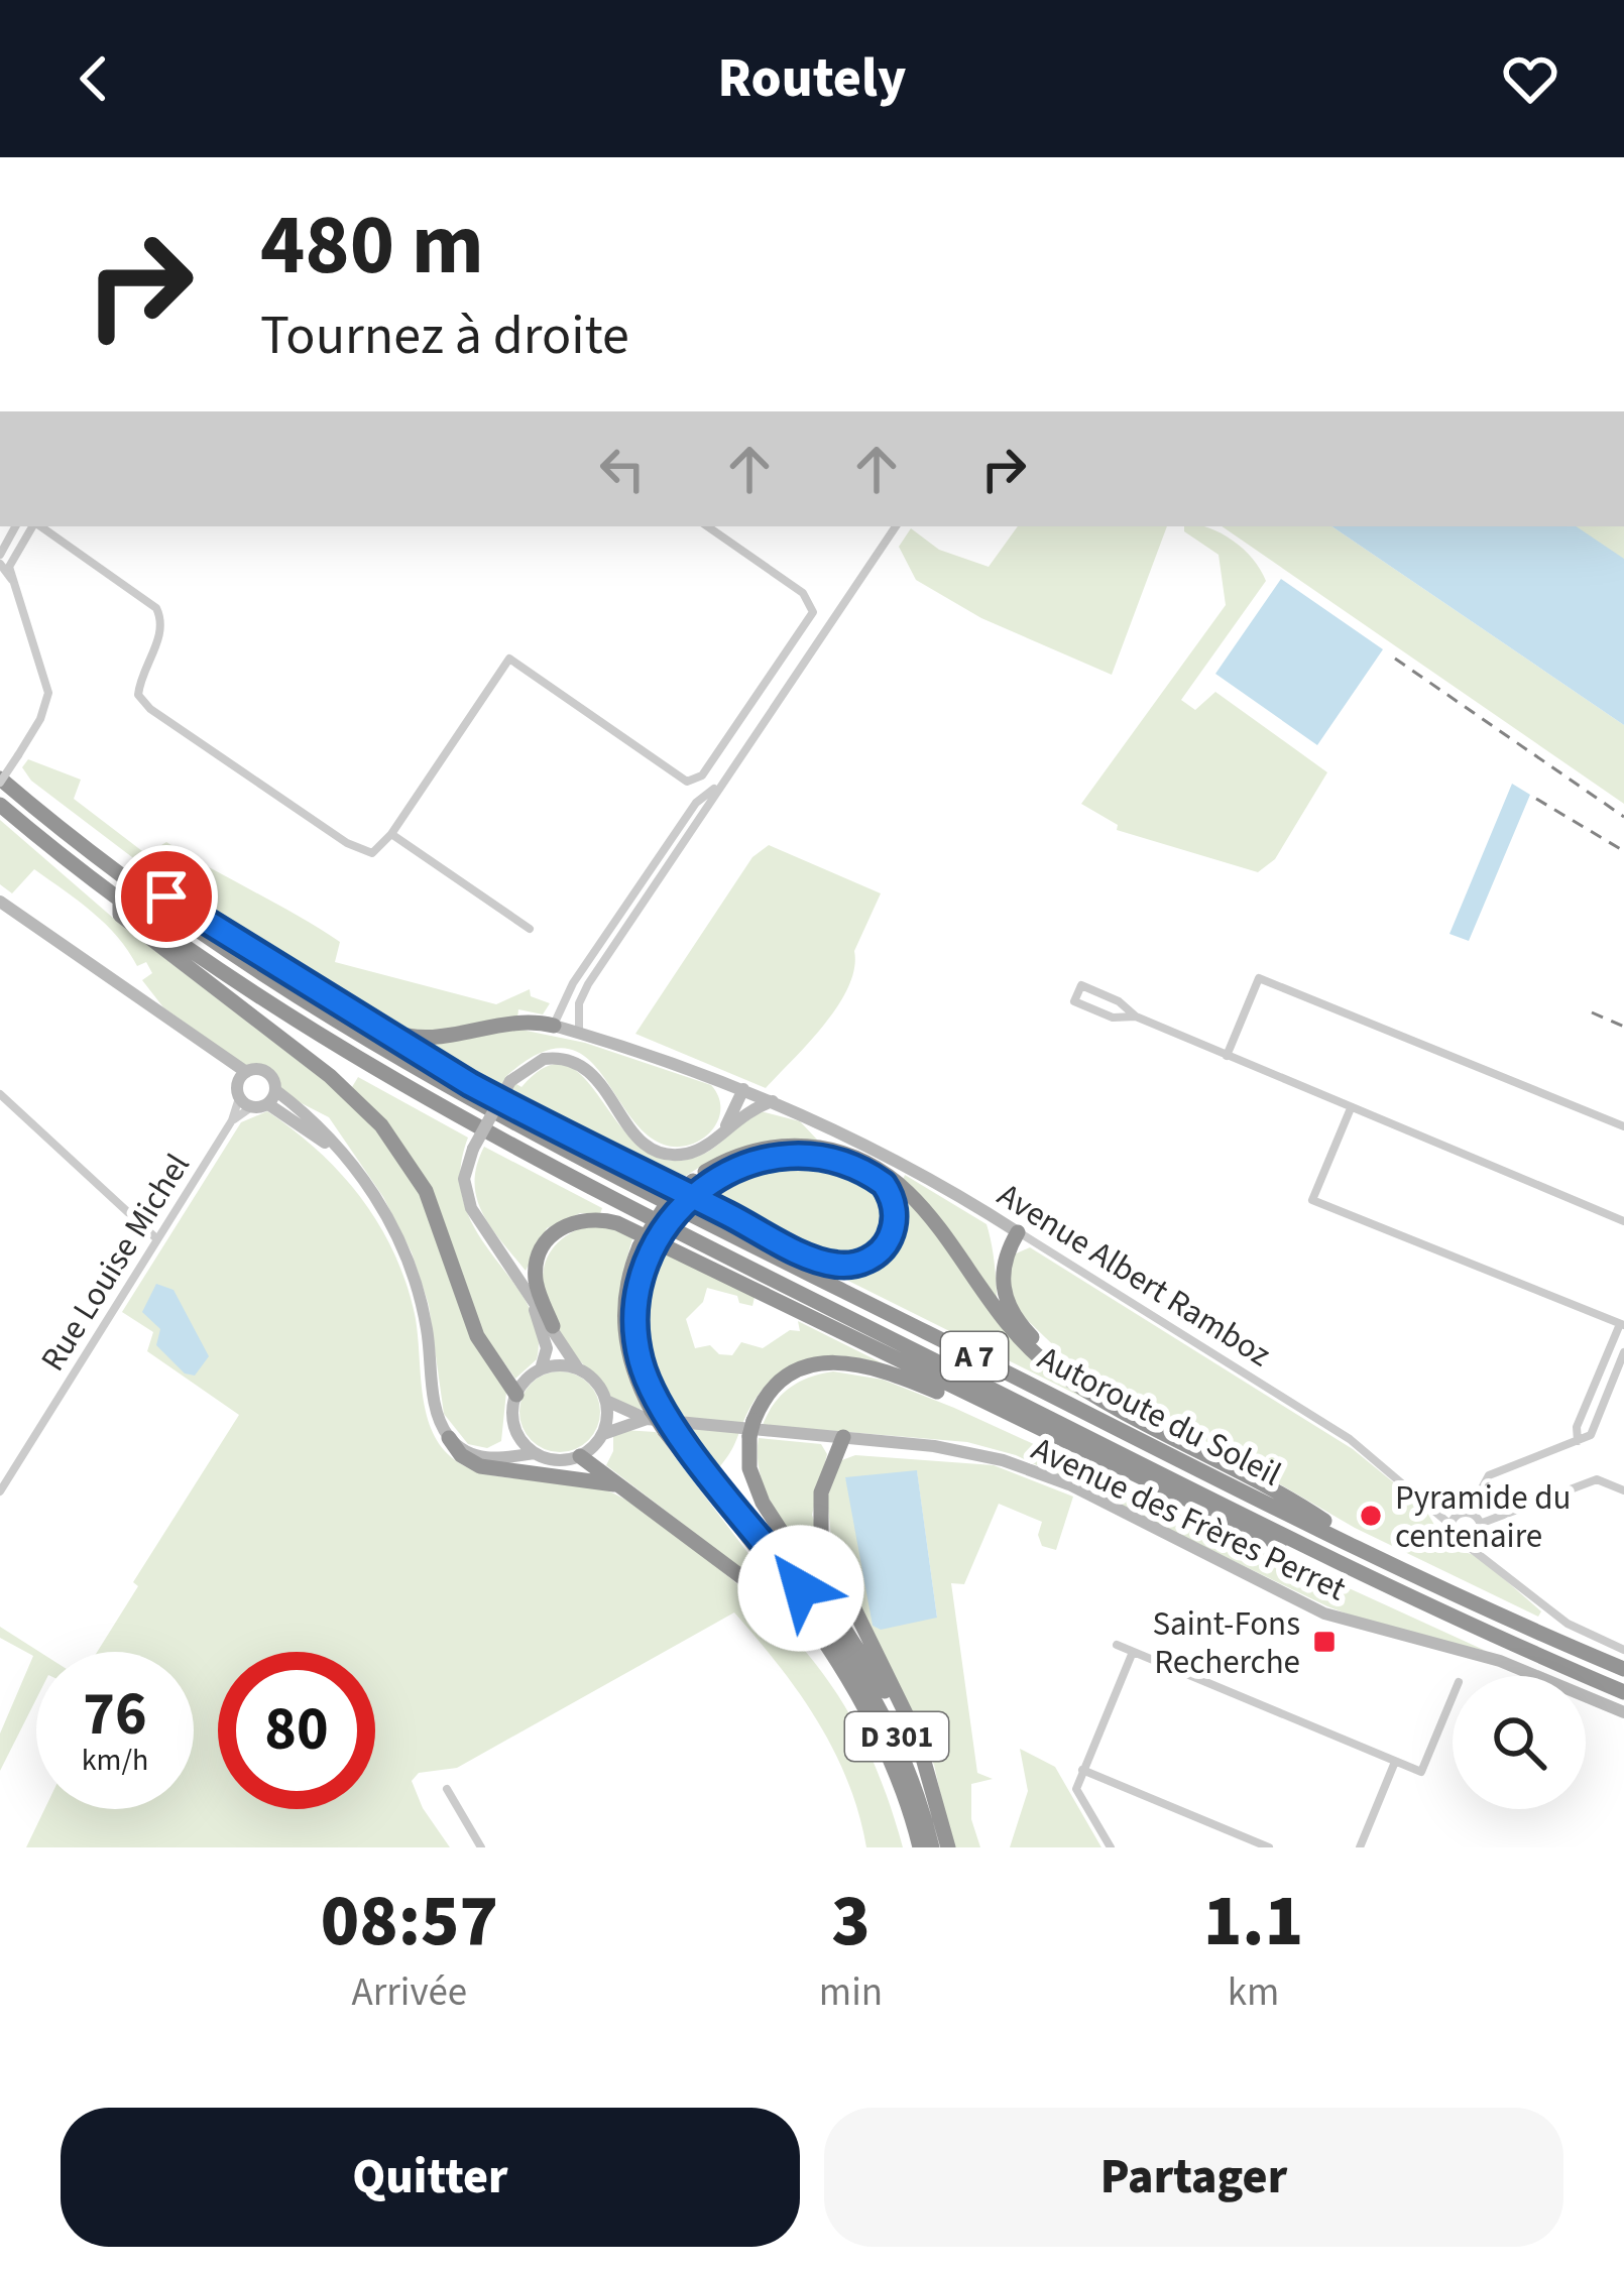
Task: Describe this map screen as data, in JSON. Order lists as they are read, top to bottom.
{
  "streets": {
    "highway": ["A 7", "Autoroute du Soleil", "D 301"],
    "main road": ["Avenue Albert Ramboz", "Avenue des Frères Perret"],
    "street": ["Rue Louise Michel"]
  },
  "crossings": [
    ["Autoroute du Soleil", "D 301"],
    ["Avenue des Frères Perret", "D 301"]
  ],
  "places": {
    "other": ["Pyramide du centenaire"],
    "transit": ["Saint-Fons Recherche"]
  },
  "page": {
    "header": "Routely",
    "turn": ["480 m", "Tournez à droite"],
    "speed": "76 km/h",
    "limit": "80",
    "eta": [
      "08:57",
      "Arrivée",
      "3",
      "min",
      "1.1",
      "km"
    ],
    "buttons": ["Quitter", "Partager"]
  }
}
